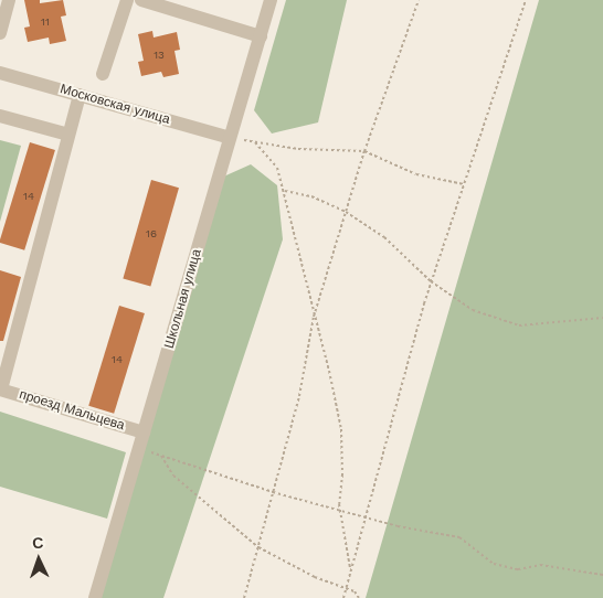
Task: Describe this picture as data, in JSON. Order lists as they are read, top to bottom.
{
  "streets": {
    "street": ["Московская улица", "Школьная улица", "проезд Мальцева"]
  },
  "crossings": [
    ["Московская улица", "Школьная улица"],
    ["Школьная улица", "проезд Мальцева"]
  ],
  "house_numbers": [
    "11",
    "13",
    "14",
    "16",
    "14"
  ],
  "north": "top"
}
